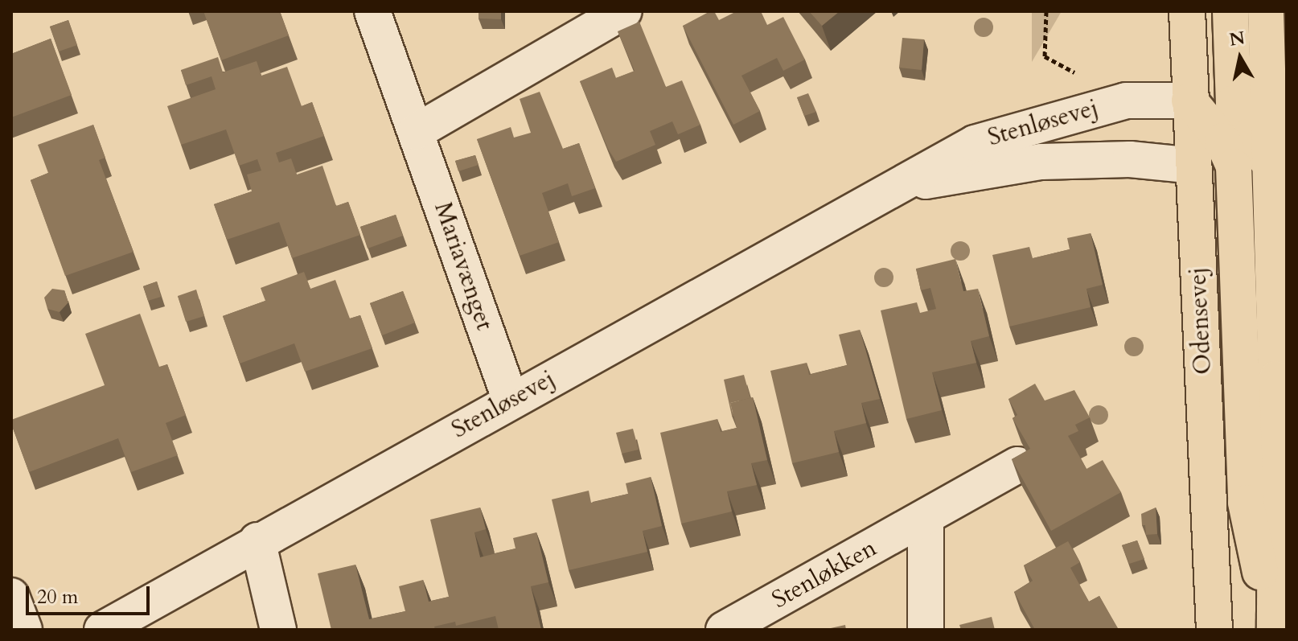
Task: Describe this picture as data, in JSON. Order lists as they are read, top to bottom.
{
  "streets": {
    "main road": ["Odensevej"],
    "street": ["Stenløsevej", "Mariavænget", "Stenløkken"]
  },
  "crossings": [
    ["Stenløsevej", "Mariavænget"],
    ["Stenløsevej", "Odensevej"]
  ],
  "scale_bar": "20 m",
  "north": "top"
}
